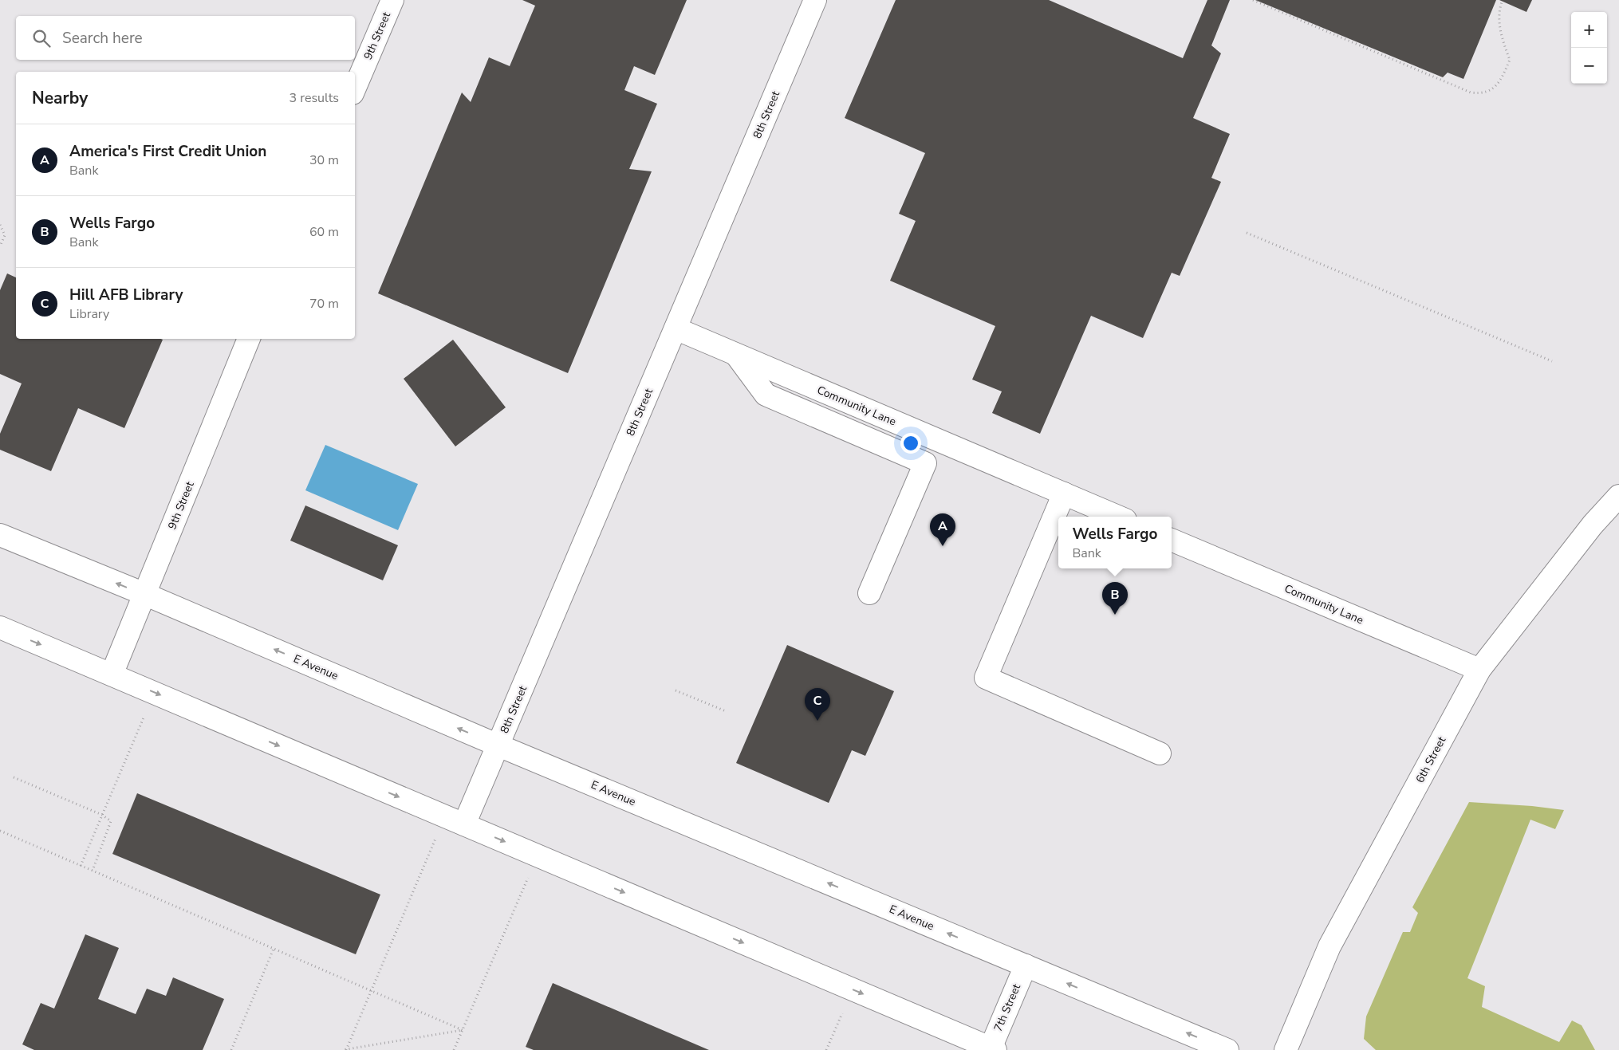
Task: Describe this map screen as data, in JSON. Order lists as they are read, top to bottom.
{
  "streets": {
    "lane": [
      "9th Street",
      "8th Street",
      "Community Lane",
      "E Avenue",
      "6th Street",
      "7th Street"
    ]
  },
  "crossings": [
    ["9th Street", "E Avenue"],
    ["8th Street", "Community Lane"],
    ["8th Street", "E Avenue"],
    ["Community Lane", "6th Street"],
    ["E Avenue", "7th Street"]
  ],
  "page": {
    "map_buttons": ["+", "−"],
    "search": "Search here",
    "heading": ["Nearby", "3 results"],
    "list": [
      {
        "mark": "A",
        "name": "America's First Credit Union",
        "note": "Bank",
        "value": "30 m"
      },
      {
        "mark": "B",
        "name": "Wells Fargo",
        "note": "Bank",
        "value": "60 m"
      },
      {
        "mark": "C",
        "name": "Hill AFB Library",
        "note": "Library",
        "value": "70 m"
      }
    ],
    "pins": ["A", "B", "C"],
    "popup": ["Wells Fargo", "Bank"]
  }
}
